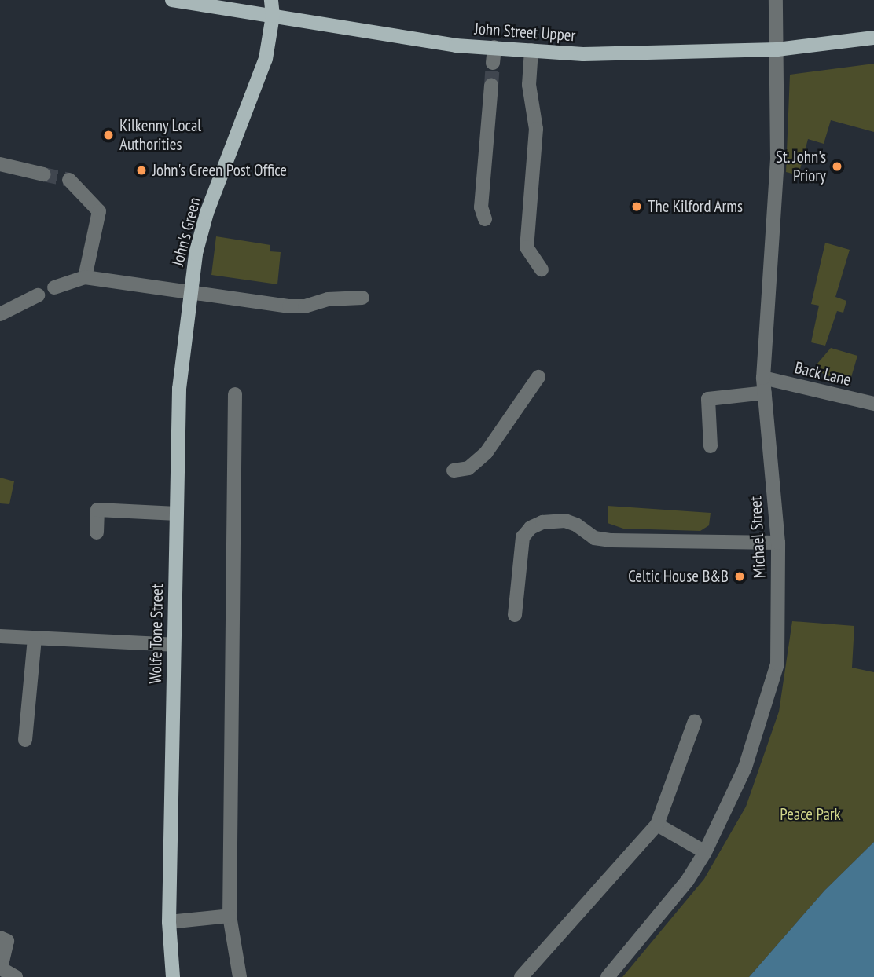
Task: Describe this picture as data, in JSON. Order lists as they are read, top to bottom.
{
  "streets": {
    "main road": ["John Street Upper", "John's Green", "Wolfe Tone Street"],
    "street": ["Back Lane", "Michael Street"]
  },
  "crossings": [
    ["John Street Upper", "John's Green"],
    ["John Street Upper", "Michael Street"],
    ["John's Green", "Wolfe Tone Street"],
    ["Back Lane", "Michael Street"]
  ],
  "parks": ["Peace Park"],
  "places": [
    "Kilkenny Local Authorities",
    "St. John's Priory",
    "John's Green Post Office",
    "The Kilford Arms",
    "Celtic House B&B"
  ]
}
